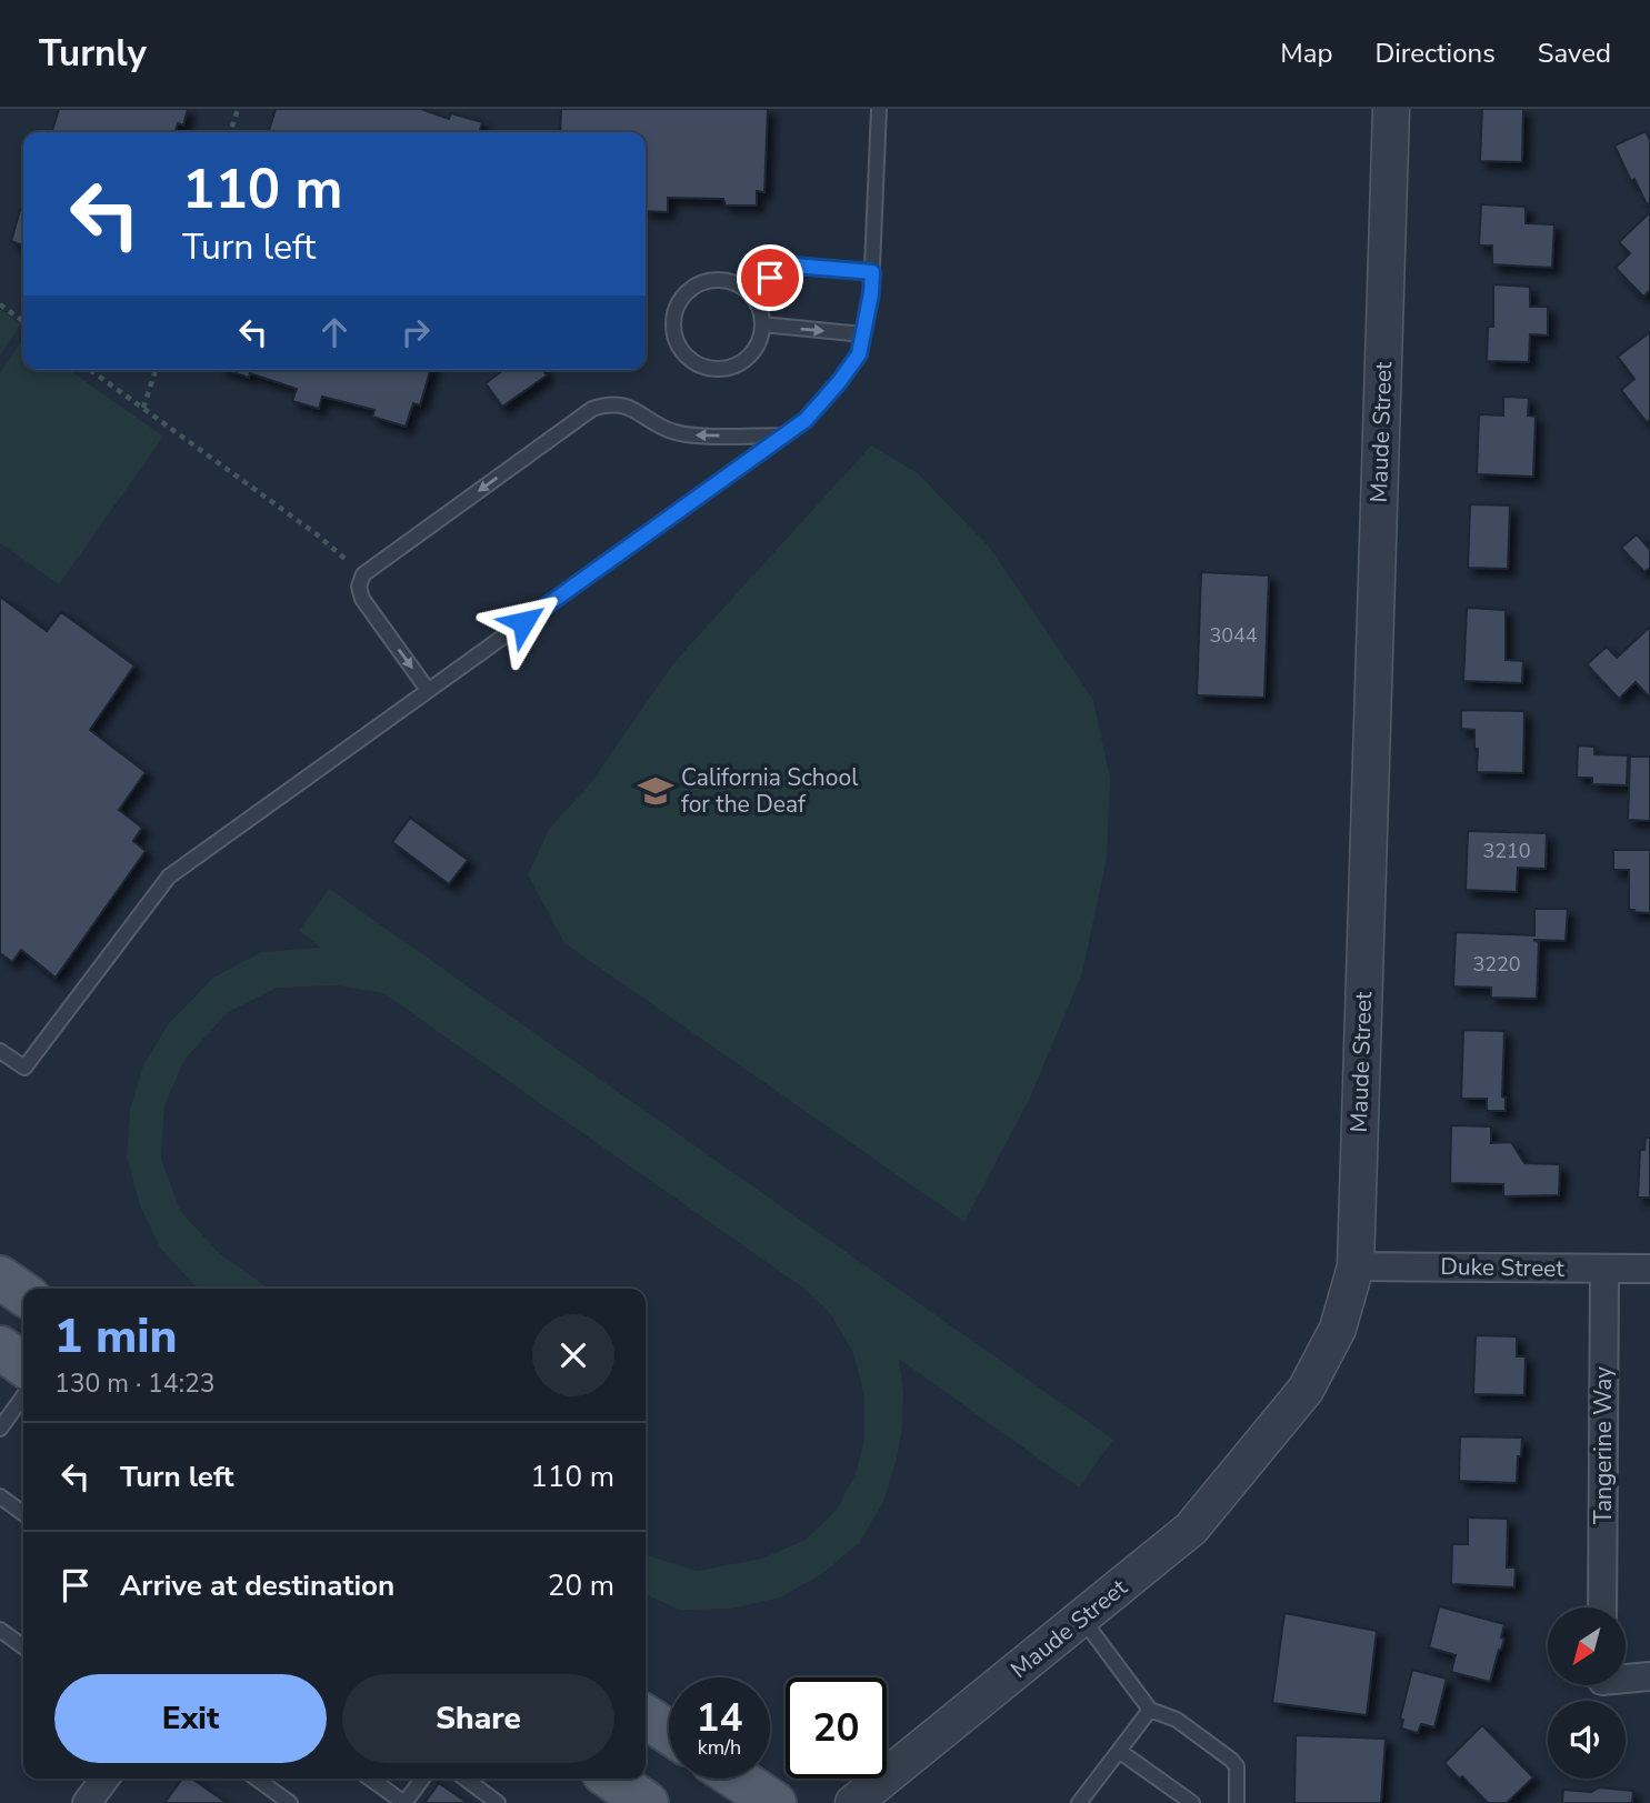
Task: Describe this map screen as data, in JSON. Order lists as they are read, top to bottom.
{
  "streets": {
    "street": ["Maude Street", "Duke Street", "Tangerine Way"]
  },
  "crossings": [
    ["Maude Street", "Duke Street"],
    ["Duke Street", "Tangerine Way"]
  ],
  "places": {
    "school or university": ["California School for the Deaf"]
  },
  "house_numbers": ["3044", "3210", "3220"],
  "north": "bottom left",
  "page": {
    "header": "Turnly",
    "nav": ["Map", "Directions", "Saved"],
    "turn": ["110 m", "Turn left"],
    "heading": ["1 min", "130 m · 14:23"],
    "list": [
      {
        "name": "Turn left",
        "value": "110 m"
      },
      {
        "name": "Arrive at destination",
        "value": "20 m"
      }
    ],
    "buttons": ["Exit", "Share"],
    "speed": "14 km/h",
    "limit": "20"
  }
}
